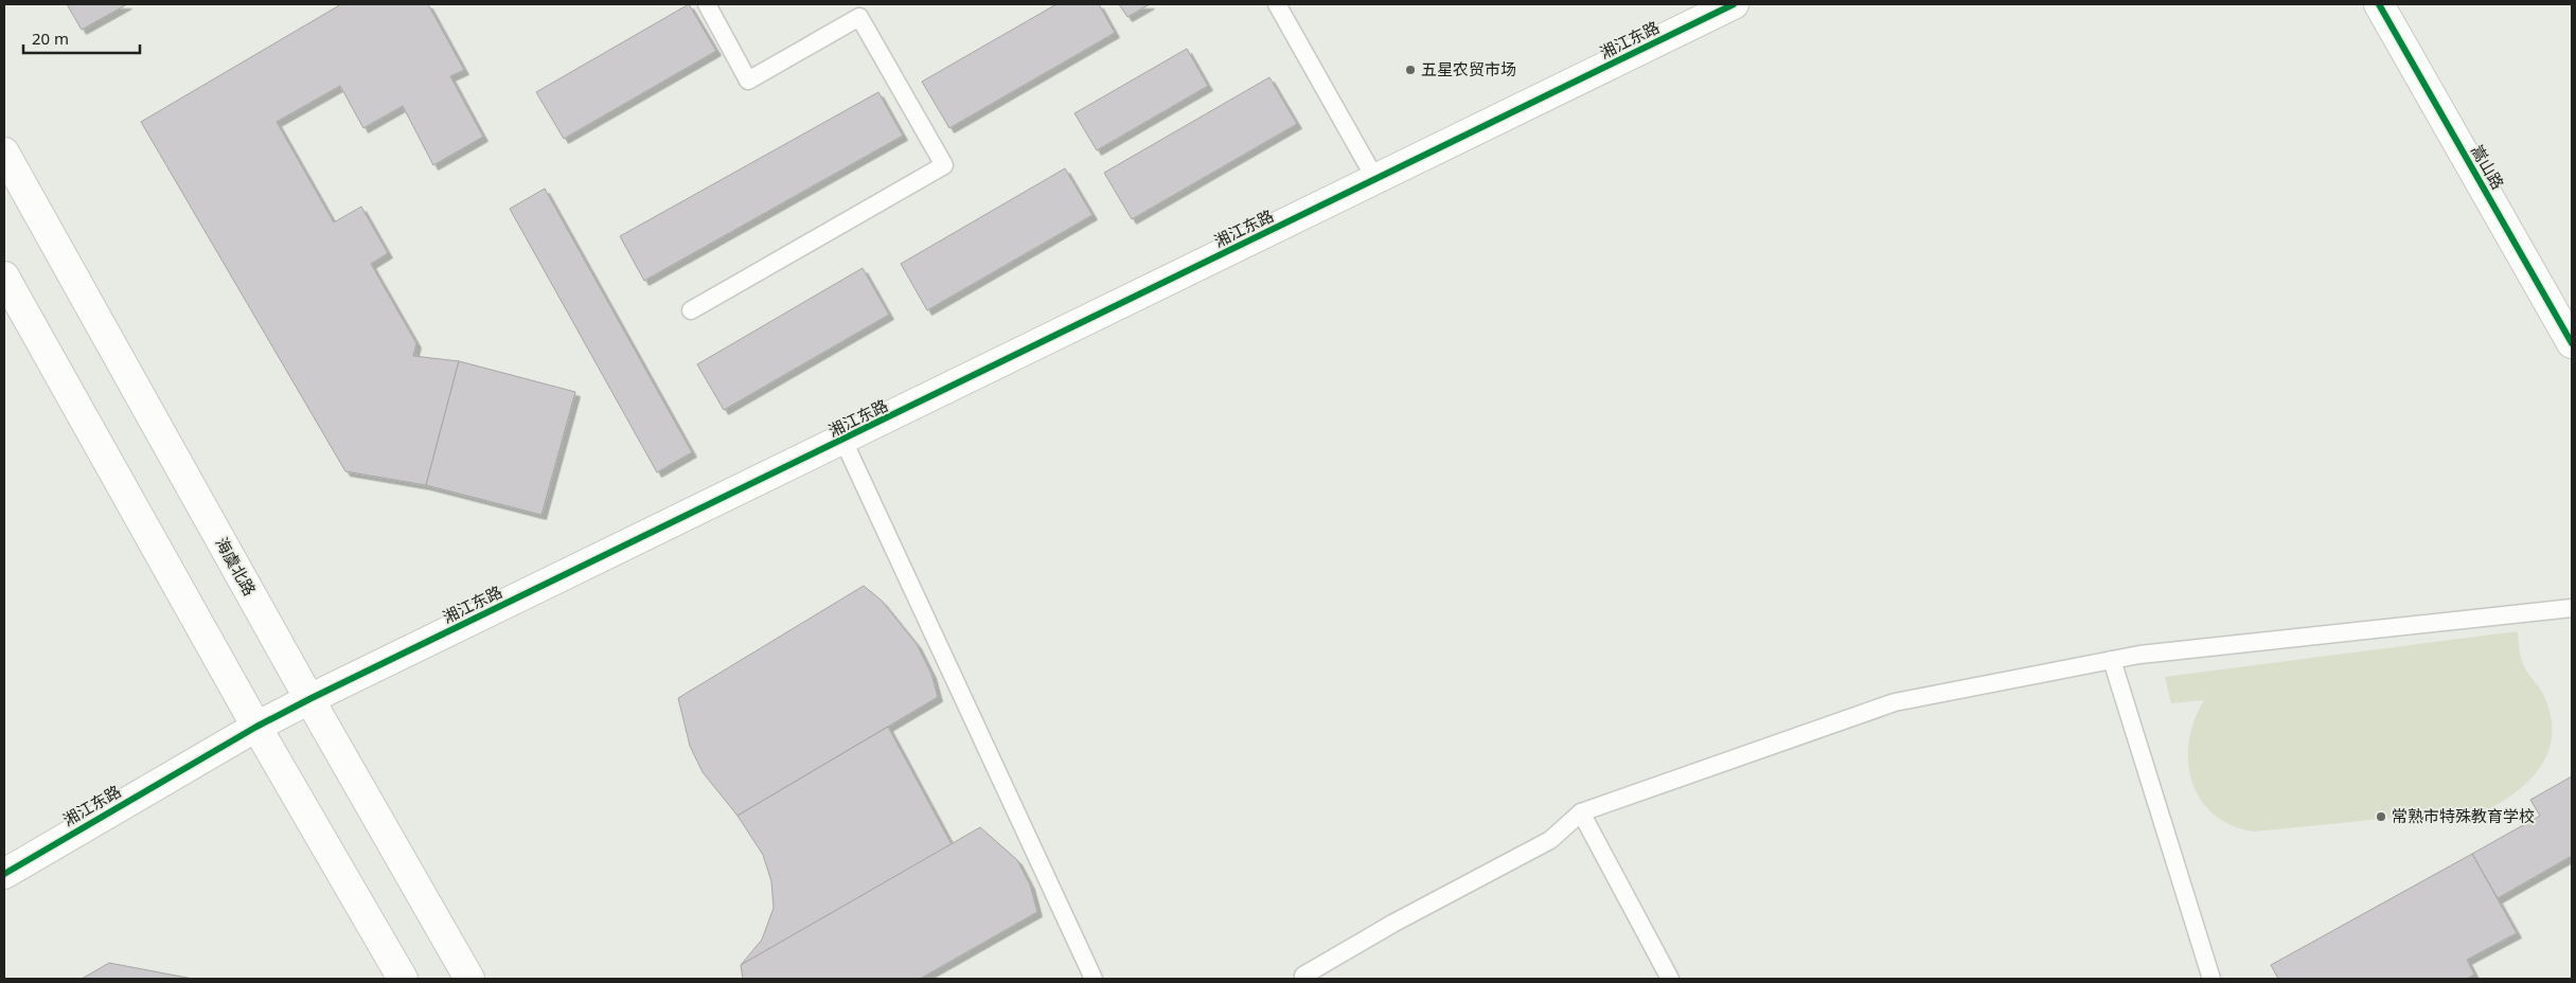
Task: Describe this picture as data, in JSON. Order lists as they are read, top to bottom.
{
  "streets": {
    "street": ["湘江东路", "嵩山路", "海虞北路"]
  },
  "crossings": [
    ["湘江东路", "海虞北路"]
  ],
  "places": ["五星农贸市场", "常熟市特殊教育学校"],
  "scale_bar": "20 m"
}
